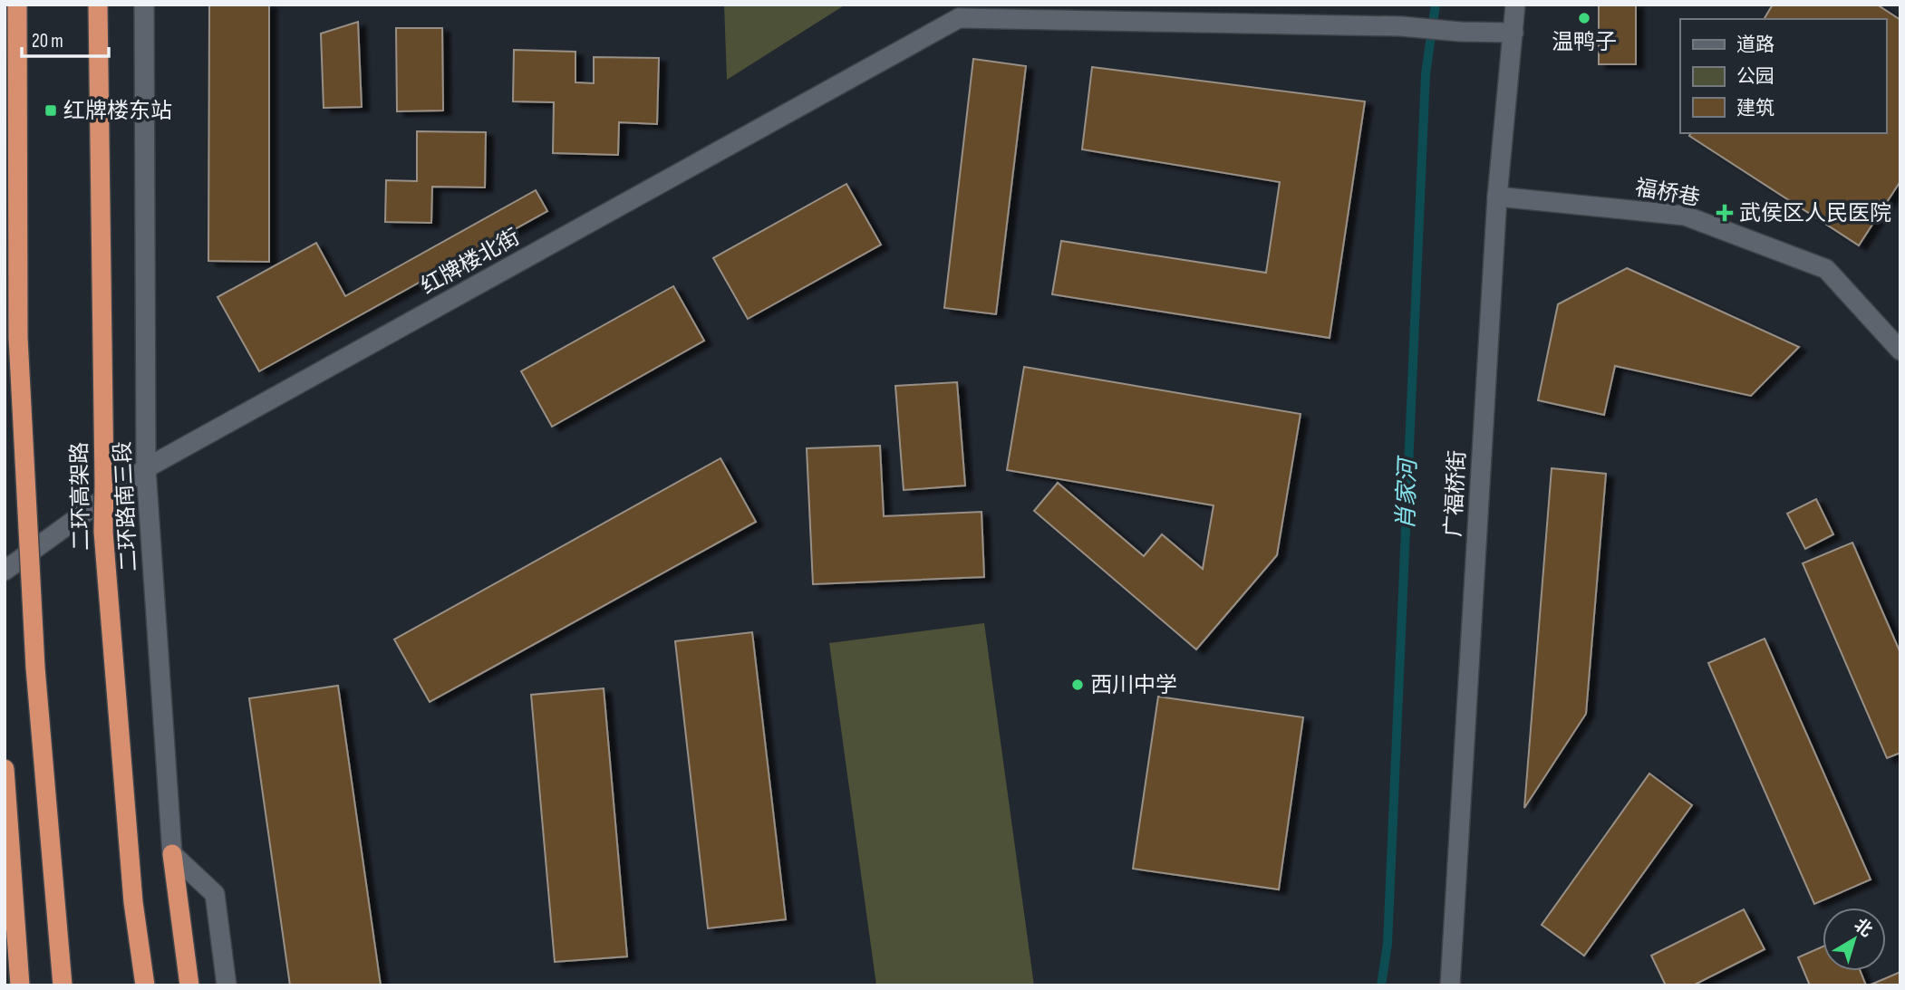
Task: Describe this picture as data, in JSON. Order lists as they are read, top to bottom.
{
  "streets": {
    "highway": ["二环高架路"],
    "street": [
      "福桥巷",
      "红牌楼北街",
      "广福桥街",
      "二环路南三段"
    ]
  },
  "crossings": [
    ["福桥巷", "广福桥街"],
    ["红牌楼北街", "二环路南三段"]
  ],
  "water": ["肖家河"],
  "places": {
    "other": ["温鸭子", "西川中学"],
    "transit": ["红牌楼东站"],
    "health": ["武侯区人民医院"]
  },
  "legend": ["道路", "公园", "建筑"],
  "scale_bar": "20 m",
  "north": "top right"
}
